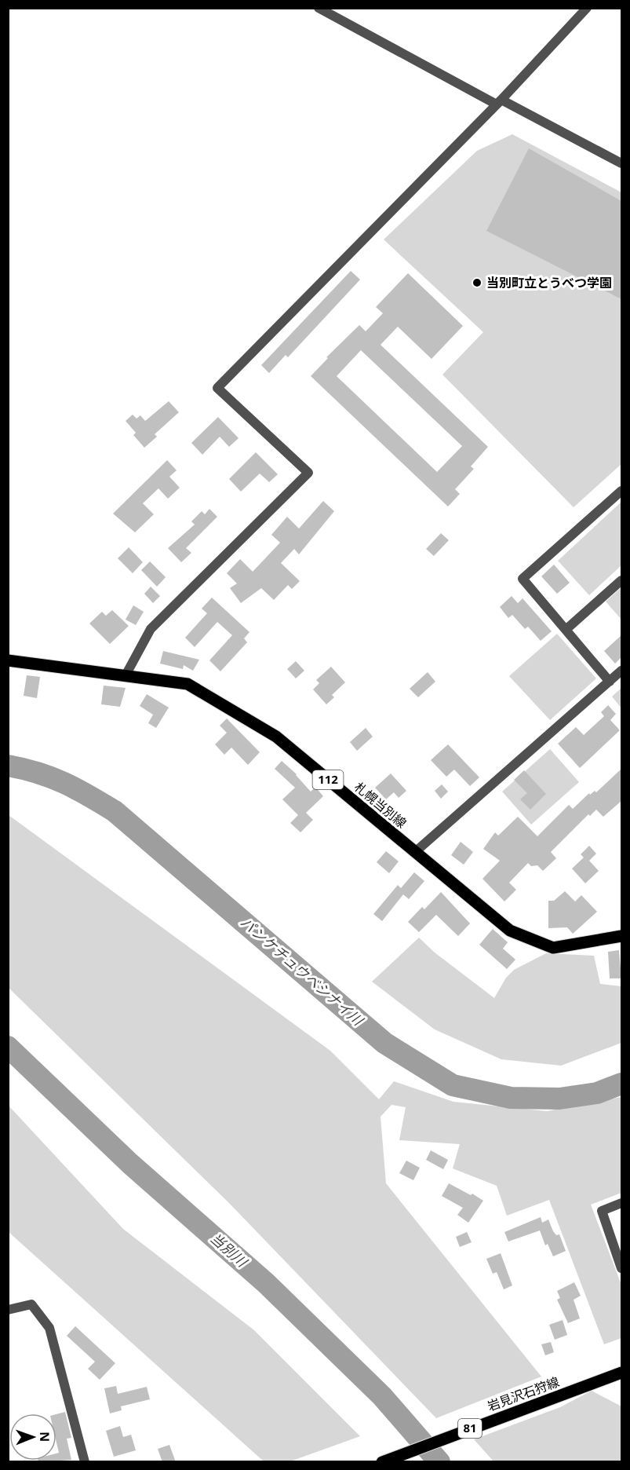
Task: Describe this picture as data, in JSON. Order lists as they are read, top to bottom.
{
  "streets": {
    "main road": [
      "112",
      "札幌当別線",
      "岩見沢石狩線",
      "81"
    ]
  },
  "water": ["パンケチュウベシナイ川", "当別川"],
  "places": ["当別町立とうべつ学園"],
  "north": "right"
}
